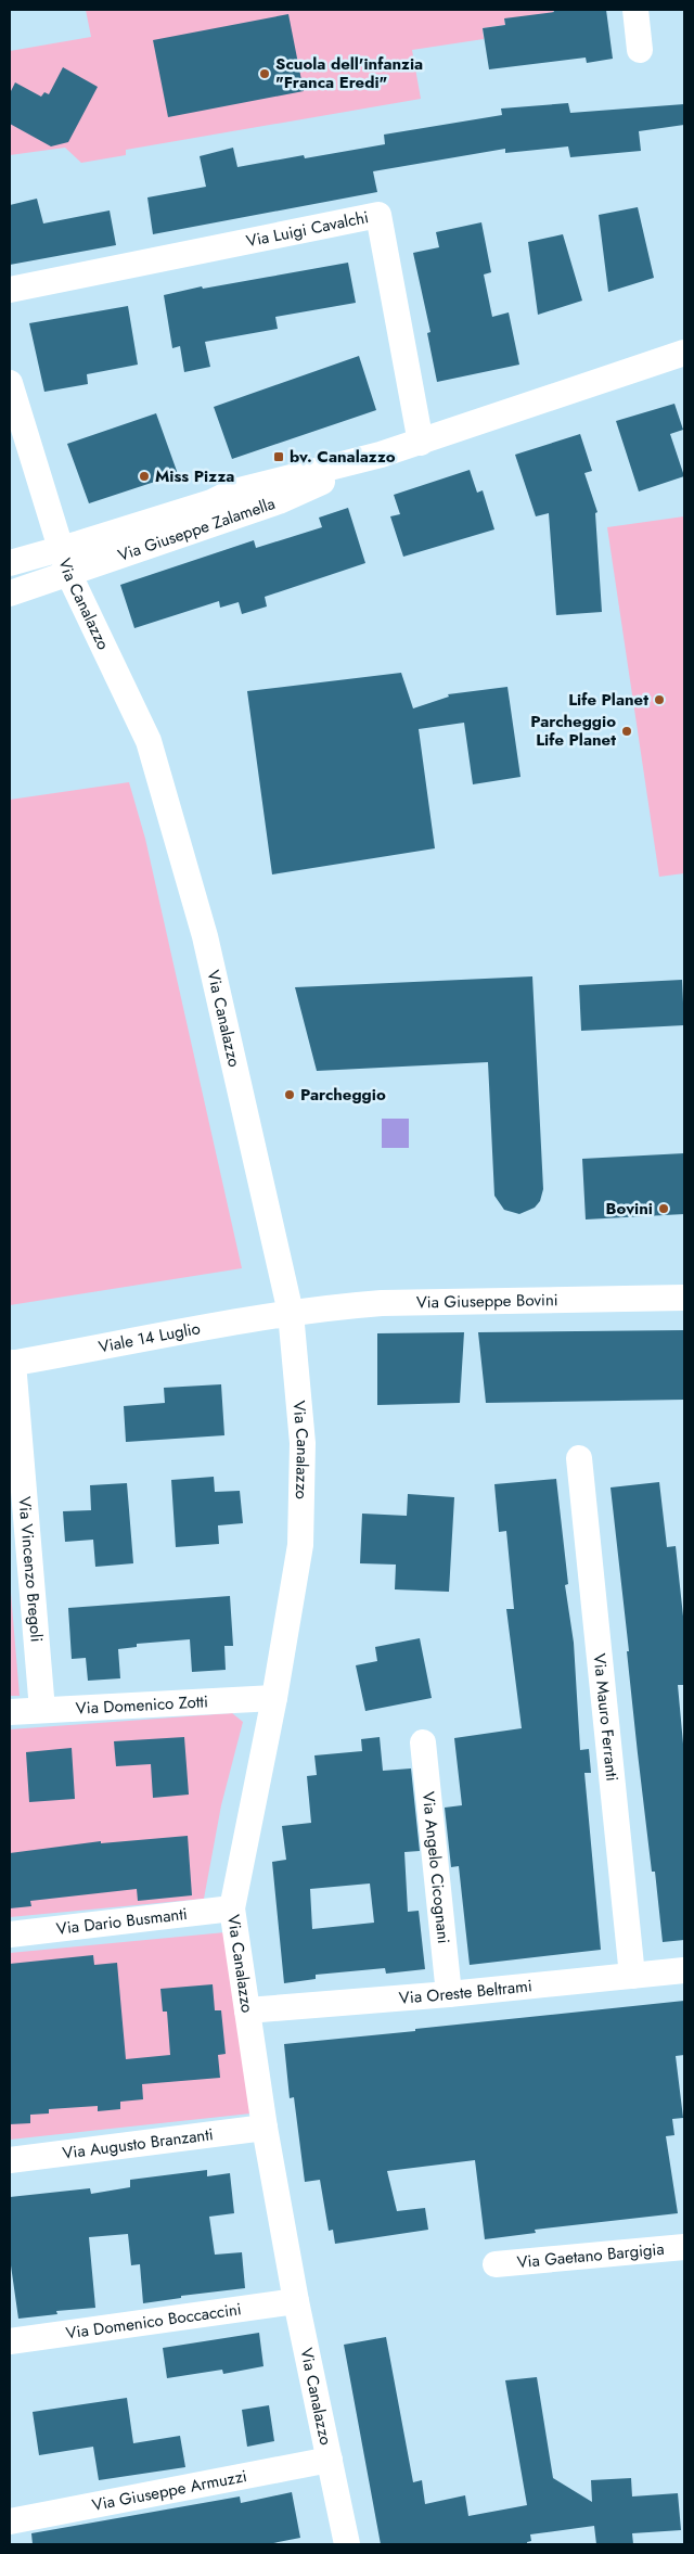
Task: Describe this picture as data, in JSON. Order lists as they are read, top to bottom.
{
  "streets": {
    "street": [
      "Via Luigi Cavalchi",
      "Via Giuseppe Zalamella",
      "Via Canalazzo",
      "Via Giuseppe Bovini",
      "Viale 14 Luglio",
      "Via Vincenzo Bregoli",
      "Via Domenico Zotti",
      "Via Mauro Ferranti",
      "Via Angelo Cicognani",
      "Via Dario Busmanti",
      "Via Oreste Beltrami",
      "Via Augusto Branzanti",
      "Via Gaetano Bargigia",
      "Via Domenico Boccaccini",
      "Via Giuseppe Armuzzi"
    ]
  },
  "crossings": [
    ["Via Luigi Cavalchi", "Via Giuseppe Zalamella"],
    ["Via Giuseppe Zalamella", "Via Canalazzo"],
    ["Via Canalazzo", "Via Giuseppe Bovini"],
    ["Via Canalazzo", "Viale 14 Luglio"],
    ["Via Canalazzo", "Via Domenico Zotti"],
    ["Via Canalazzo", "Via Dario Busmanti"],
    ["Via Canalazzo", "Via Oreste Beltrami"],
    ["Via Canalazzo", "Via Augusto Branzanti"],
    ["Via Canalazzo", "Via Domenico Boccaccini"],
    ["Via Canalazzo", "Via Giuseppe Armuzzi"],
    ["Via Giuseppe Bovini", "Viale 14 Luglio"],
    ["Viale 14 Luglio", "Via Vincenzo Bregoli"],
    ["Via Vincenzo Bregoli", "Via Domenico Zotti"],
    ["Via Mauro Ferranti", "Via Oreste Beltrami"],
    ["Via Angelo Cicognani", "Via Oreste Beltrami"]
  ],
  "places": {
    "other": [
      "Scuola dell'infanzia \"Franca Eredi\"",
      "Miss Pizza",
      "Life Planet",
      "Parcheggio Life Planet",
      "Parcheggio",
      "Bovini"
    ],
    "transit": ["bv. Canalazzo"]
  }
}
